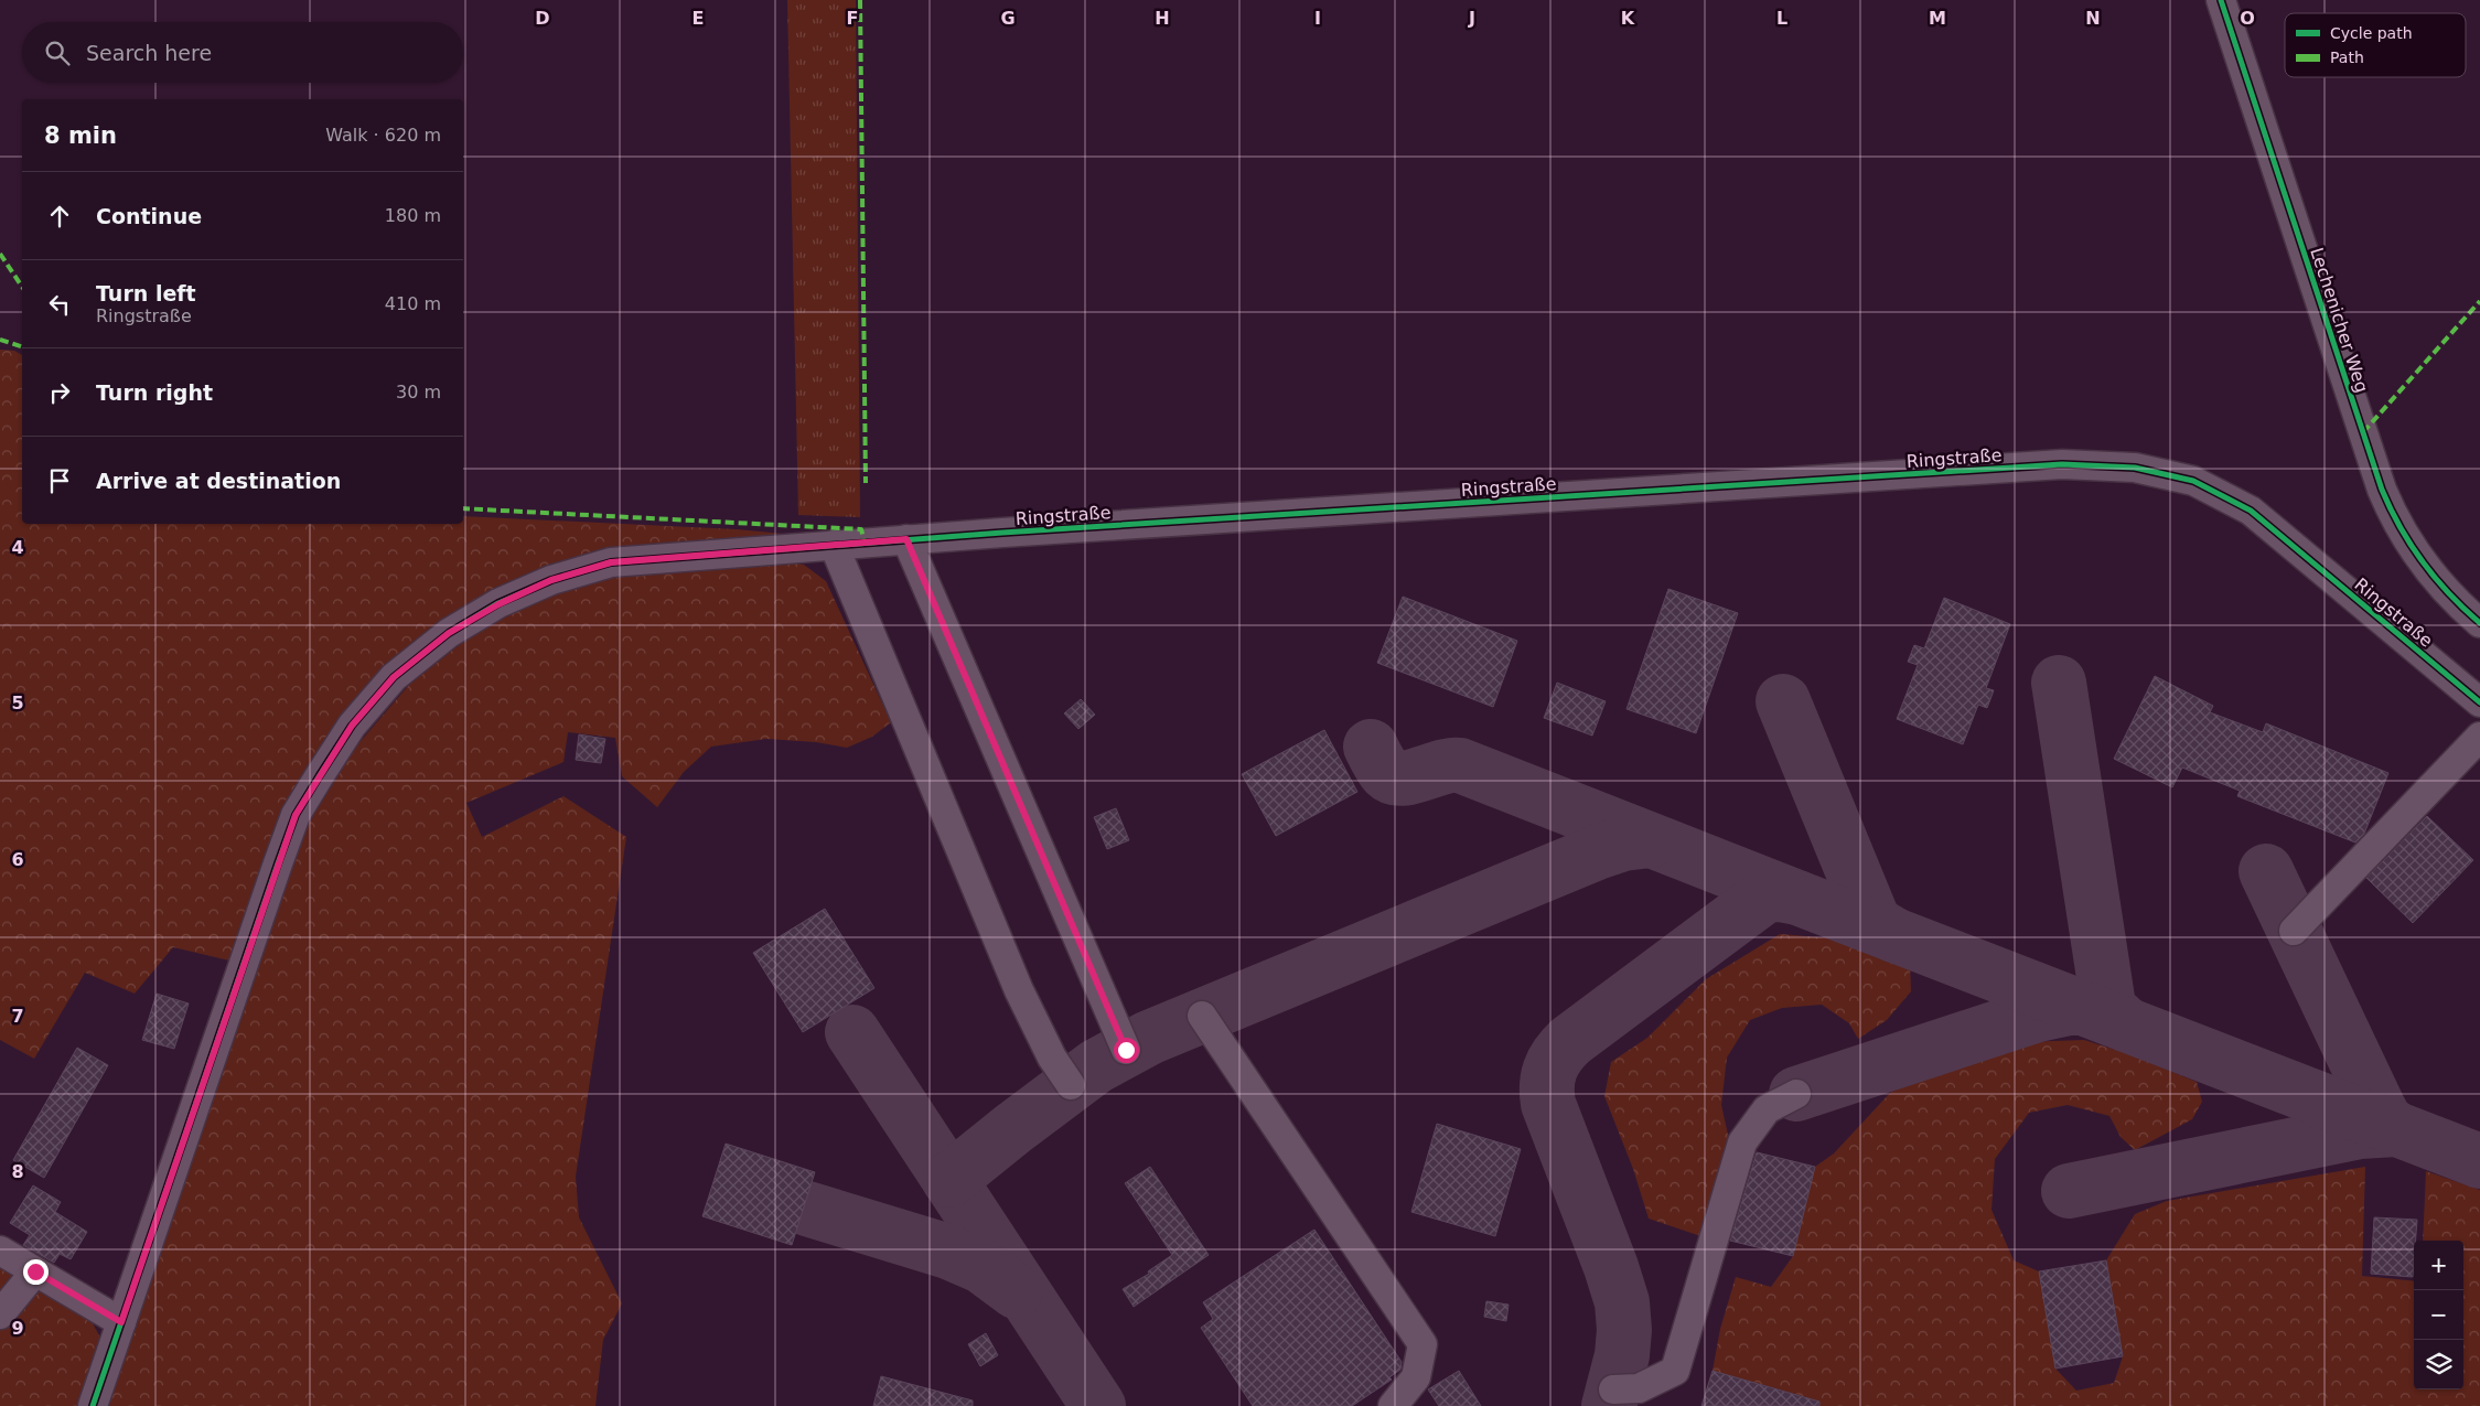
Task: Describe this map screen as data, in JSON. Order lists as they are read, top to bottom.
{
  "streets": {
    "street": ["Lechenicher Weg", "Ringstraße"]
  },
  "legend": ["Cycle path", "Path"],
  "page": {
    "search": "Search here",
    "heading": ["8 min", "Walk · 620 m"],
    "list": [
      ["Continue", "180 m"],
      ["Turn left", "Ringstraße", "410 m"],
      ["Turn right", "30 m"],
      "Arrive at destination"
    ],
    "map_buttons": ["+", "−"]
  },
  "grid": {
    "columns": [
      "D",
      "E",
      "F",
      "G",
      "H",
      "I",
      "J",
      "K",
      "L",
      "M",
      "N",
      "O"
    ],
    "rows": [
      "4",
      "5",
      "6",
      "7",
      "8",
      "9"
    ]
  }
}
